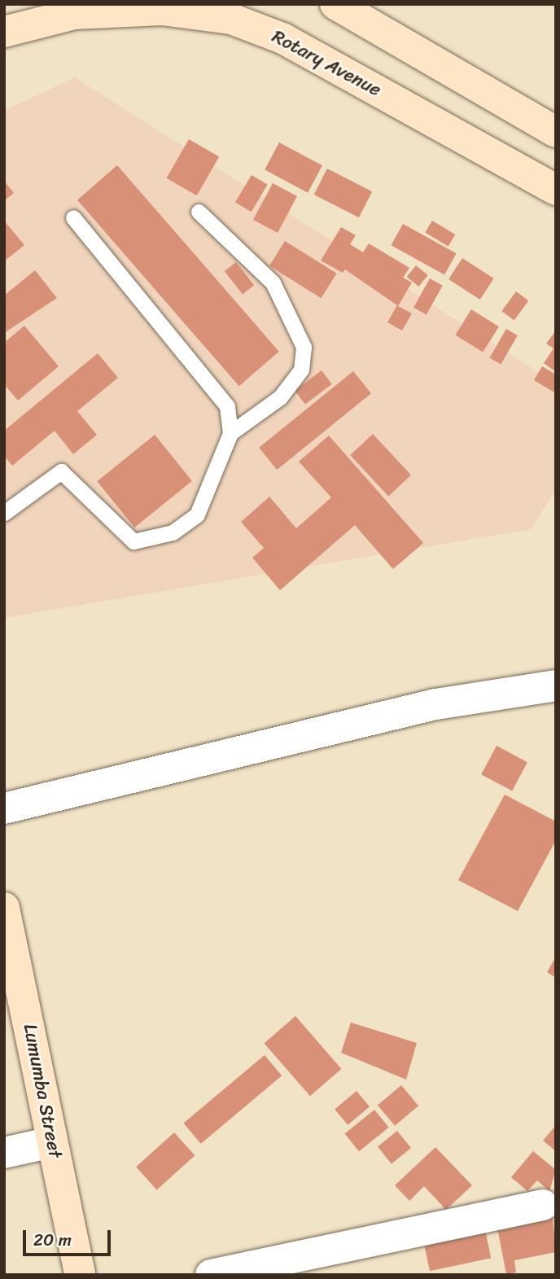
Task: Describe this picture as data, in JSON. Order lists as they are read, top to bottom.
{
  "streets": {
    "main road": ["Rotary Avenue", "Lumumba Street"]
  },
  "scale_bar": "20 m"
}
